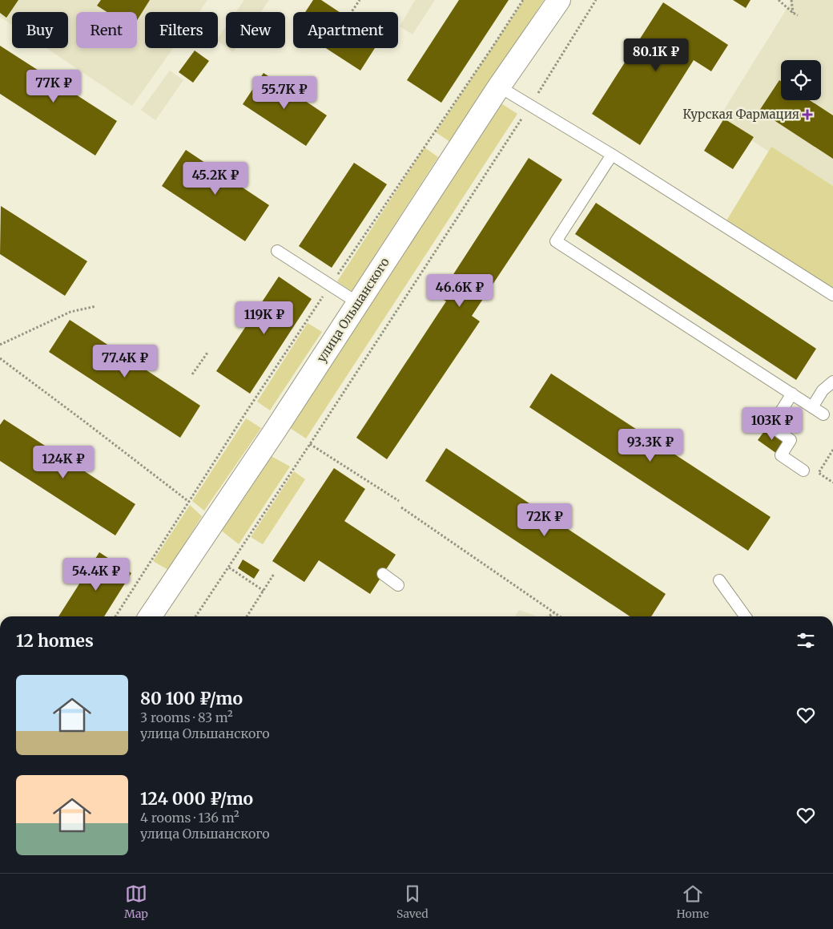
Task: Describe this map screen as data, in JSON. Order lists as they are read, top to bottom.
{
  "streets": {
    "street": ["улица Ольшанского"]
  },
  "places": {
    "health": ["Курская Фармация"]
  },
  "page": {
    "chip": [
      "Buy",
      "Rent",
      "Filters",
      "New",
      "Apartment"
    ],
    "price": [
      "80.1K ₽",
      "77K ₽",
      "55.7K ₽",
      "45.2K ₽",
      "46.6K ₽",
      "119K ₽",
      "77.4K ₽",
      "103K ₽",
      "93.3K ₽",
      "124K ₽",
      "72K ₽",
      "54.4K ₽"
    ],
    "heading": "12 homes",
    "list": [
      {
        "name": "80 100 ₽/mo",
        "note": "3 rooms · 83 m² · улица Ольшанского"
      },
      {
        "name": "124 000 ₽/mo",
        "note": "4 rooms · 136 m² · улица Ольшанского"
      }
    ],
    "tabs": ["Map", "Saved", "Home"]
  }
}
